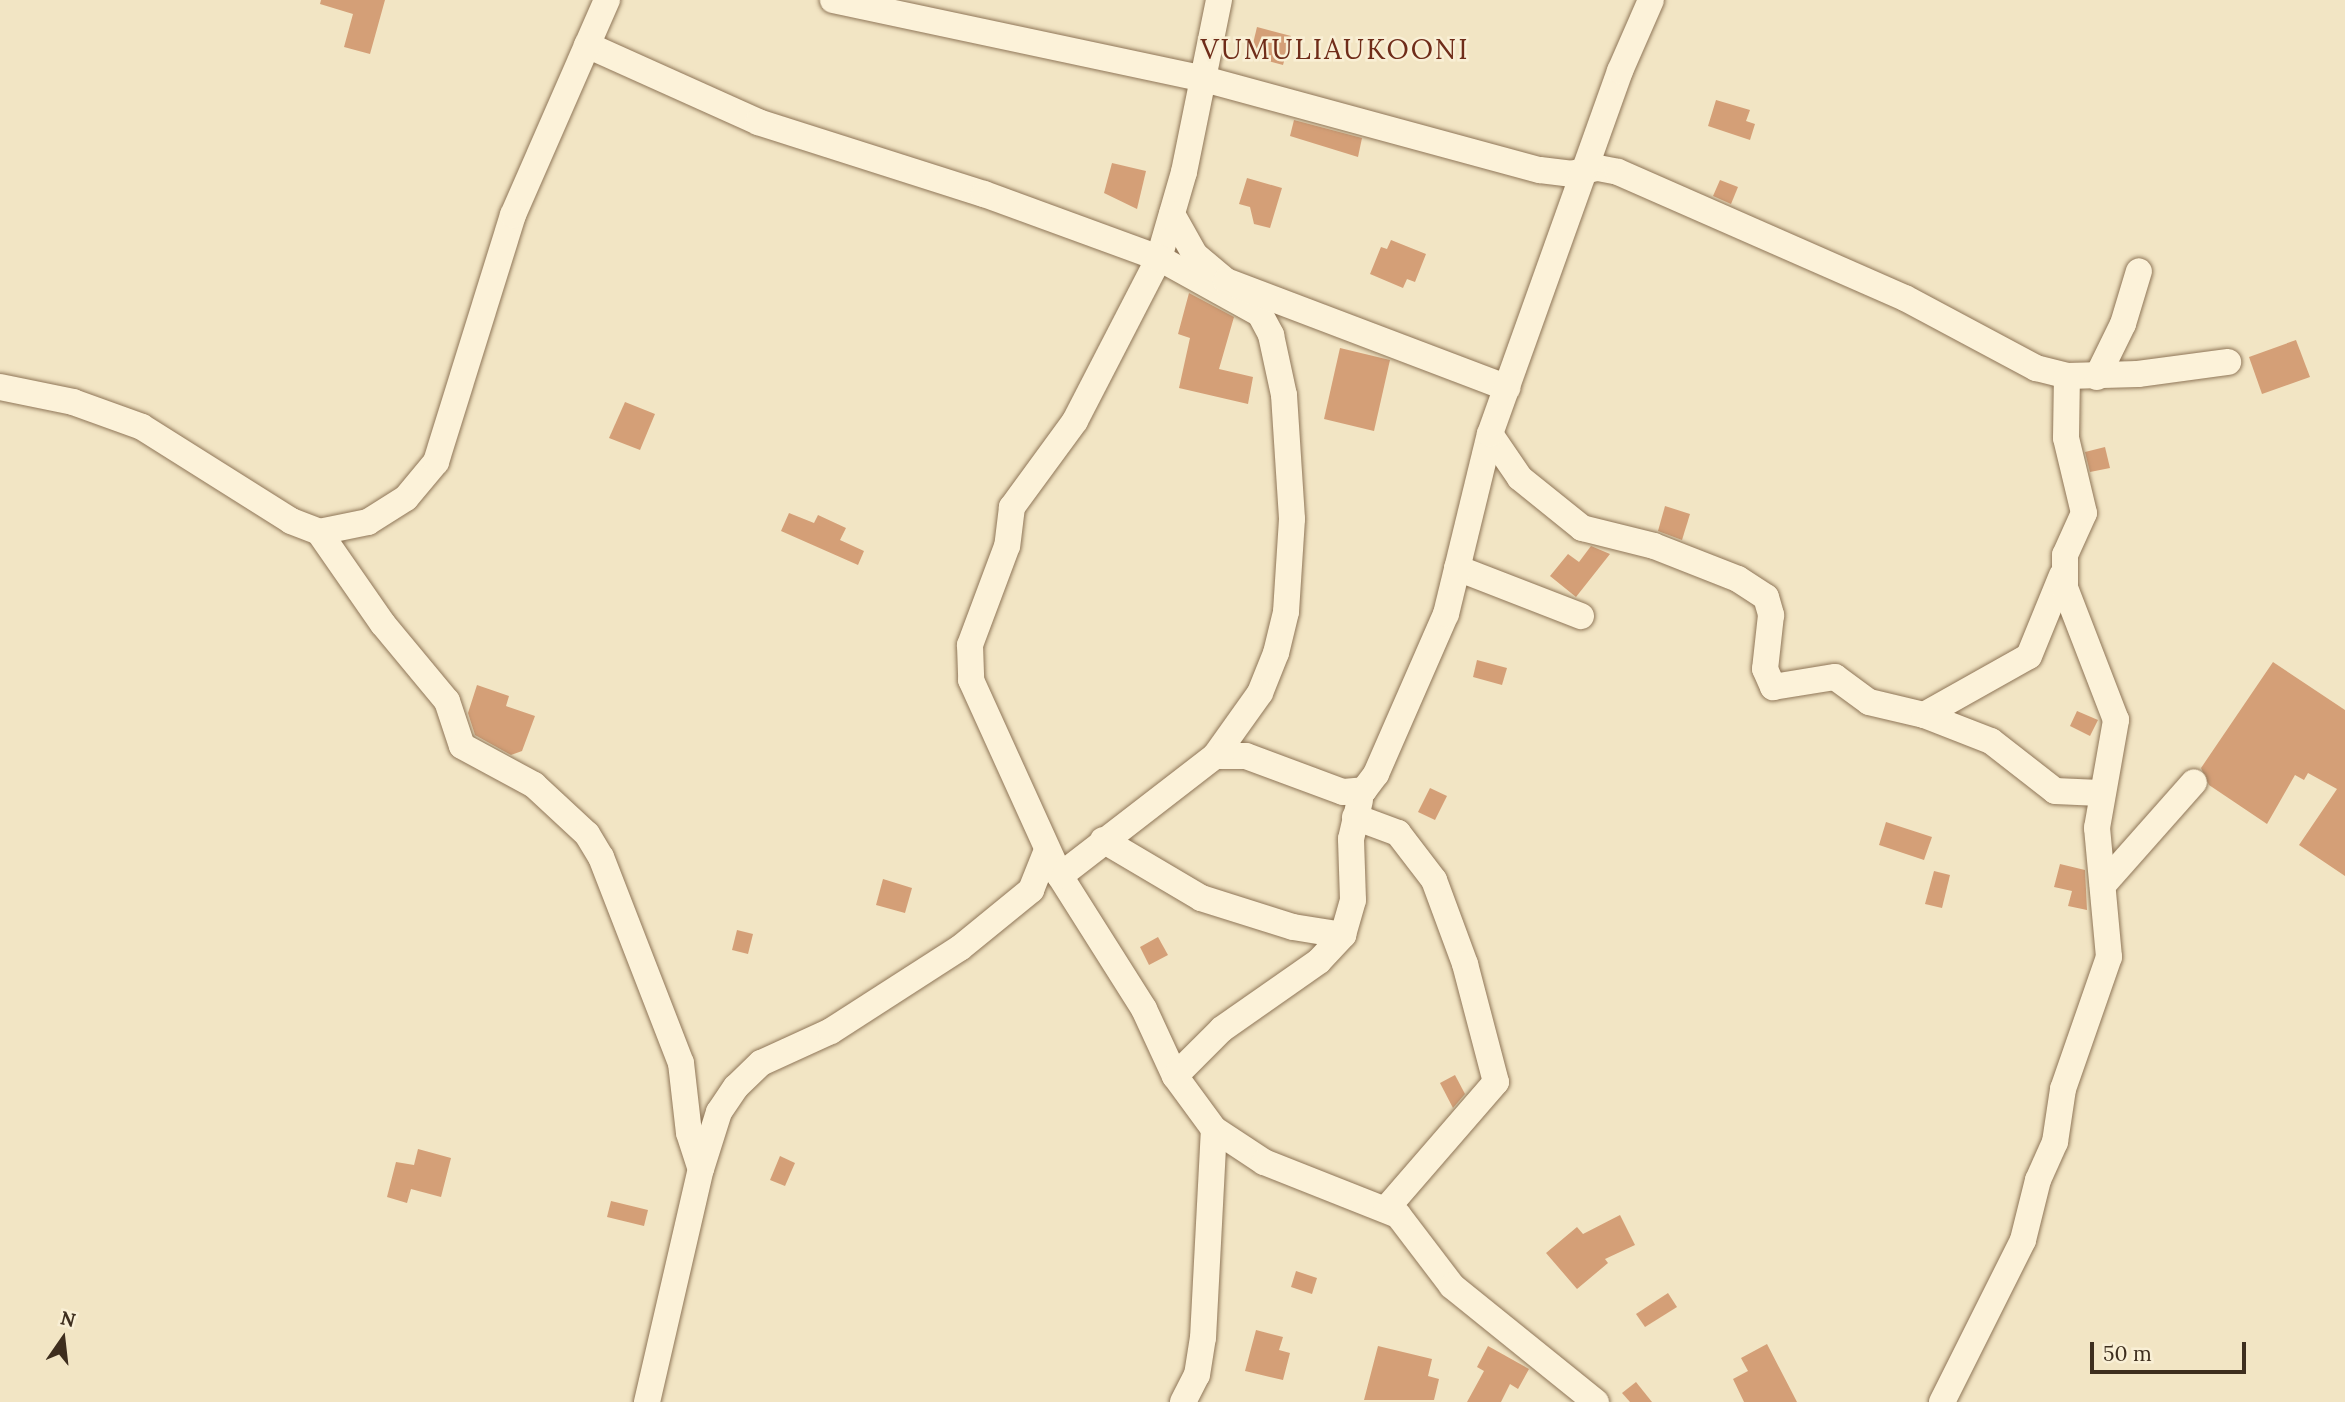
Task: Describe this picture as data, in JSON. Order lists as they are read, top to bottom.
{
  "districts": ["VUMULIAUKOONI"],
  "scale_bar": "50 m",
  "north": "top"
}
